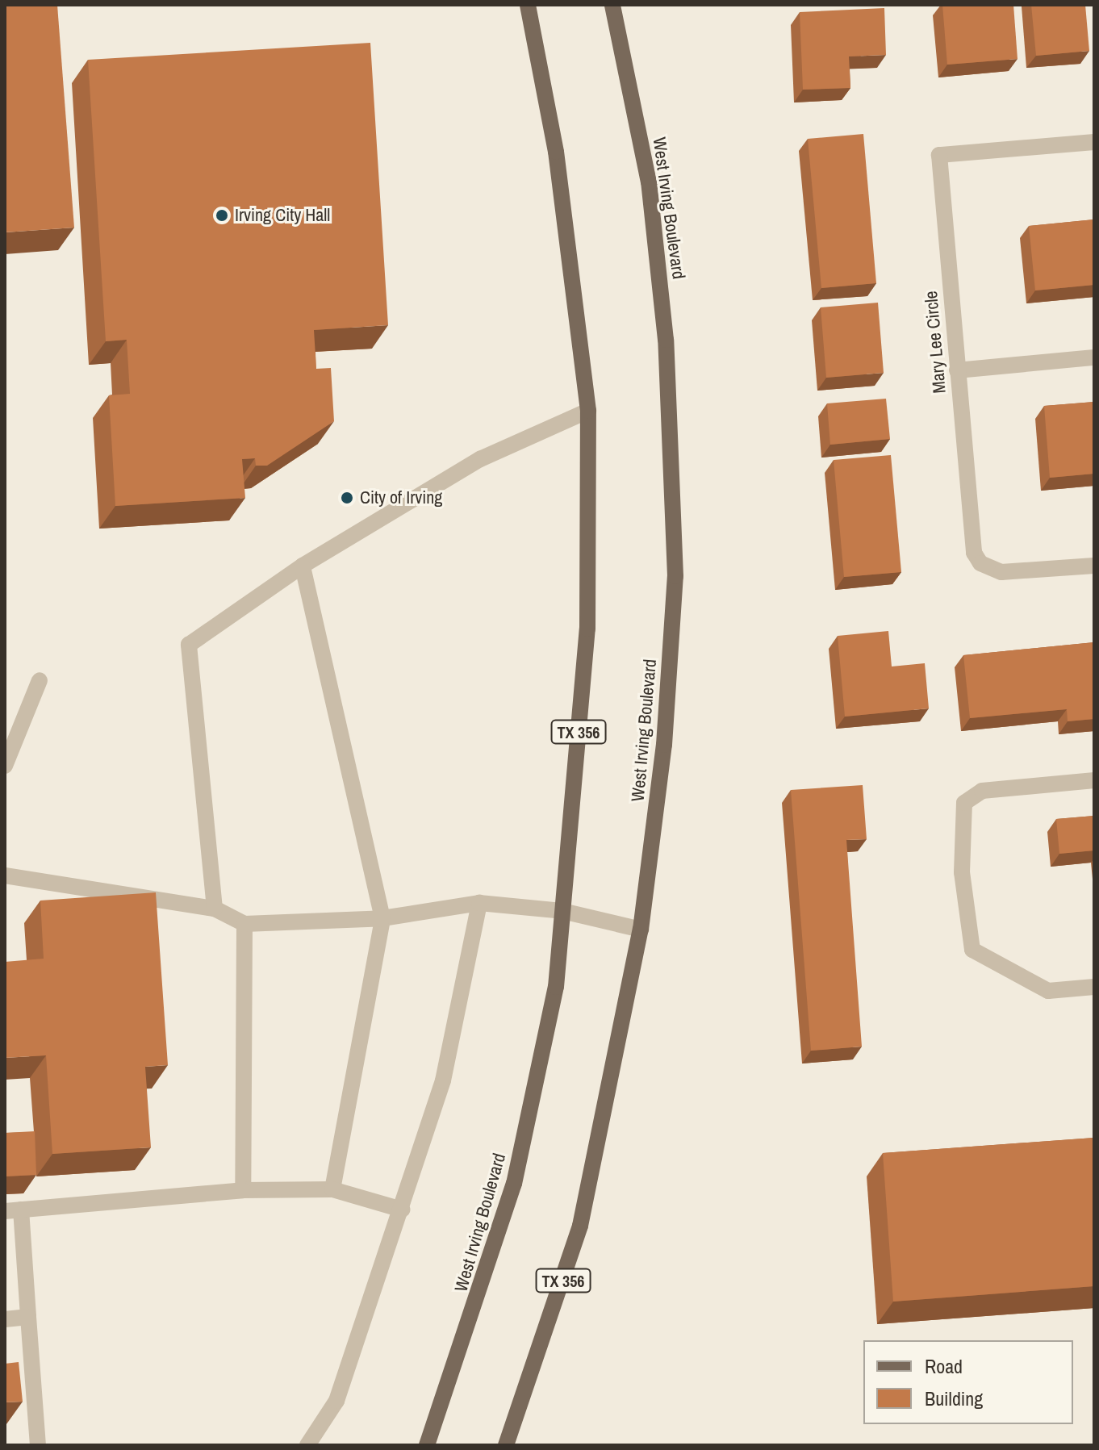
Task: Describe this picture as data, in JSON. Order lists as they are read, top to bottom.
{
  "streets": {
    "main road": ["West Irving Boulevard", "TX 356"],
    "street": ["Mary Lee Circle"]
  },
  "places": ["Irving City Hall", "City of Irving"],
  "legend": ["Road", "Building"]
}
